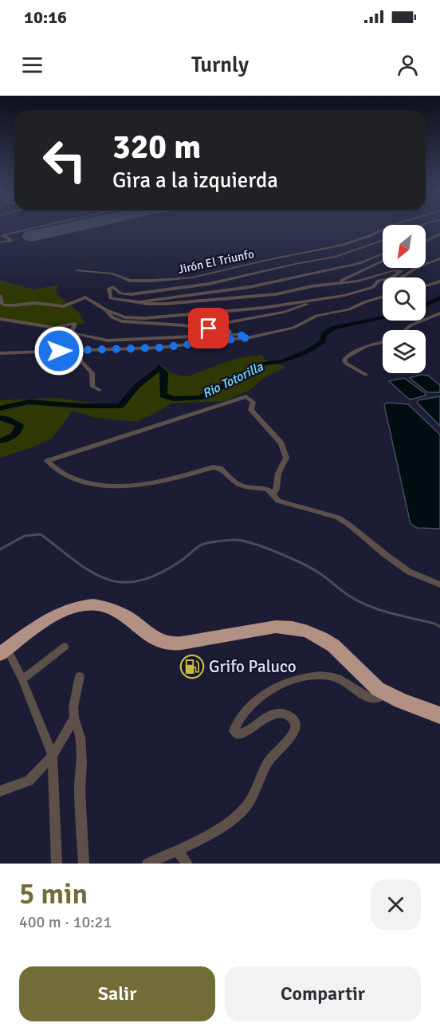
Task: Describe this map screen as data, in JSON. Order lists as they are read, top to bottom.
{
  "streets": {
    "street": ["Jirón El Triunfo"]
  },
  "water": ["Rio Totorilla"],
  "places": {
    "fuel station": ["Grifo Paluco"]
  },
  "north": "bottom left",
  "page": {
    "status": "10:16",
    "header": "Turnly",
    "turn": ["320 m", "Gira a la izquierda"],
    "heading": ["5 min", "400 m · 10:21"],
    "buttons": ["Salir", "Compartir"]
  }
}
